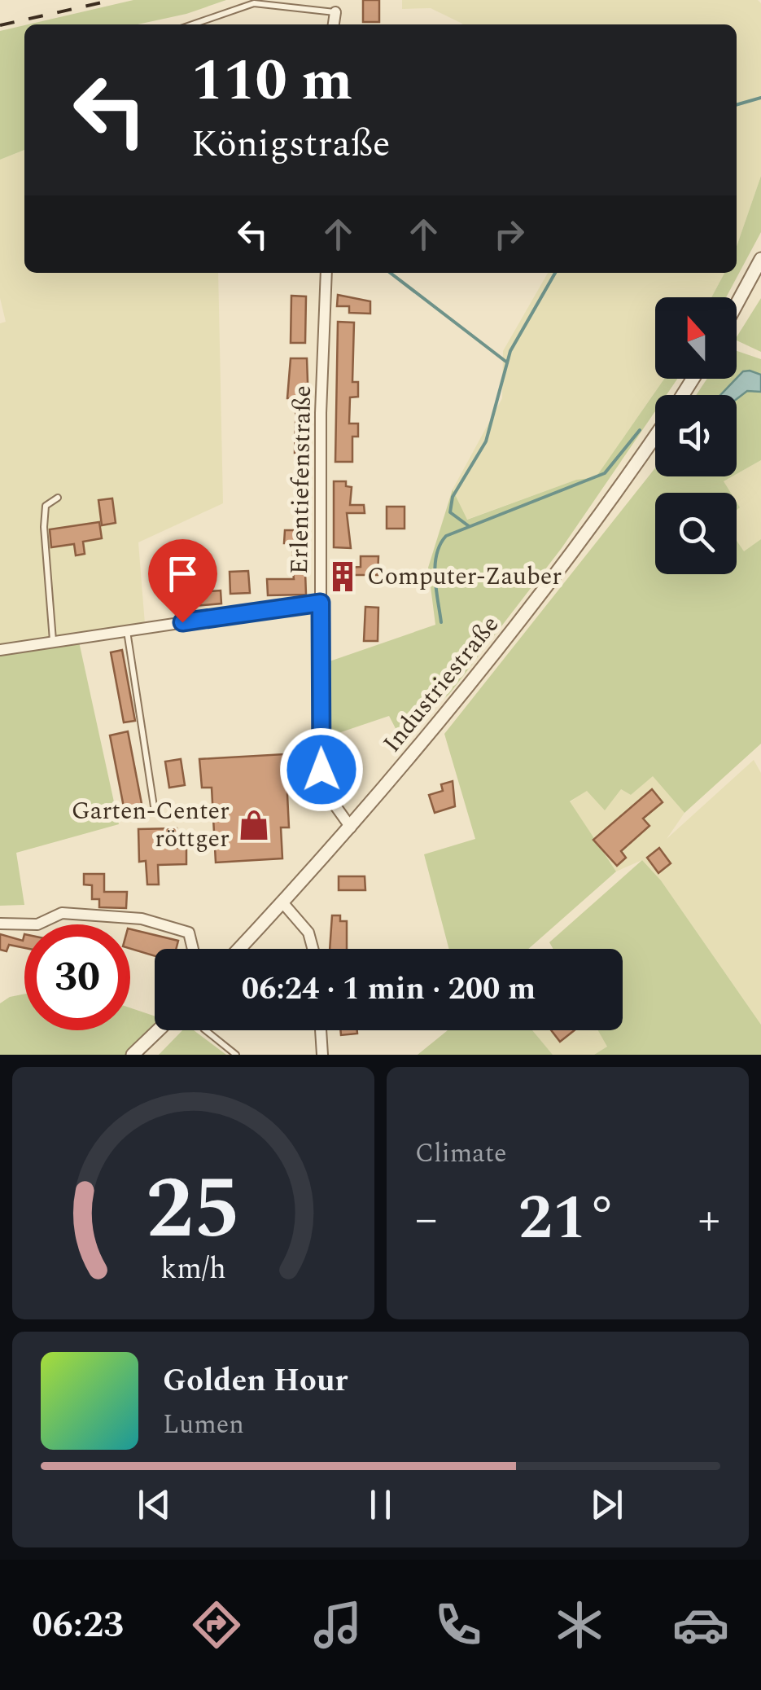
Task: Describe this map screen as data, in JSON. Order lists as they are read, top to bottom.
{
  "streets": {
    "street": ["Erlentiefenstraße", "Industriestraße"]
  },
  "crossings": [
    ["Erlentiefenstraße", "Industriestraße"]
  ],
  "places": {
    "building": ["Computer-Zauber"],
    "shop": ["Garten-Center röttger"]
  },
  "north": "top",
  "page": {
    "turn": ["110 m", "Königstraße"],
    "limit": "30",
    "trip": "06:24 · 1 min · 200 m",
    "tile": "Climate",
    "heat": ["−", "21°", "+"],
    "song": ["Golden Hour", "Lumen"],
    "tabs": "06:23",
    "gauge": ["25", "km/h"]
  }
}
